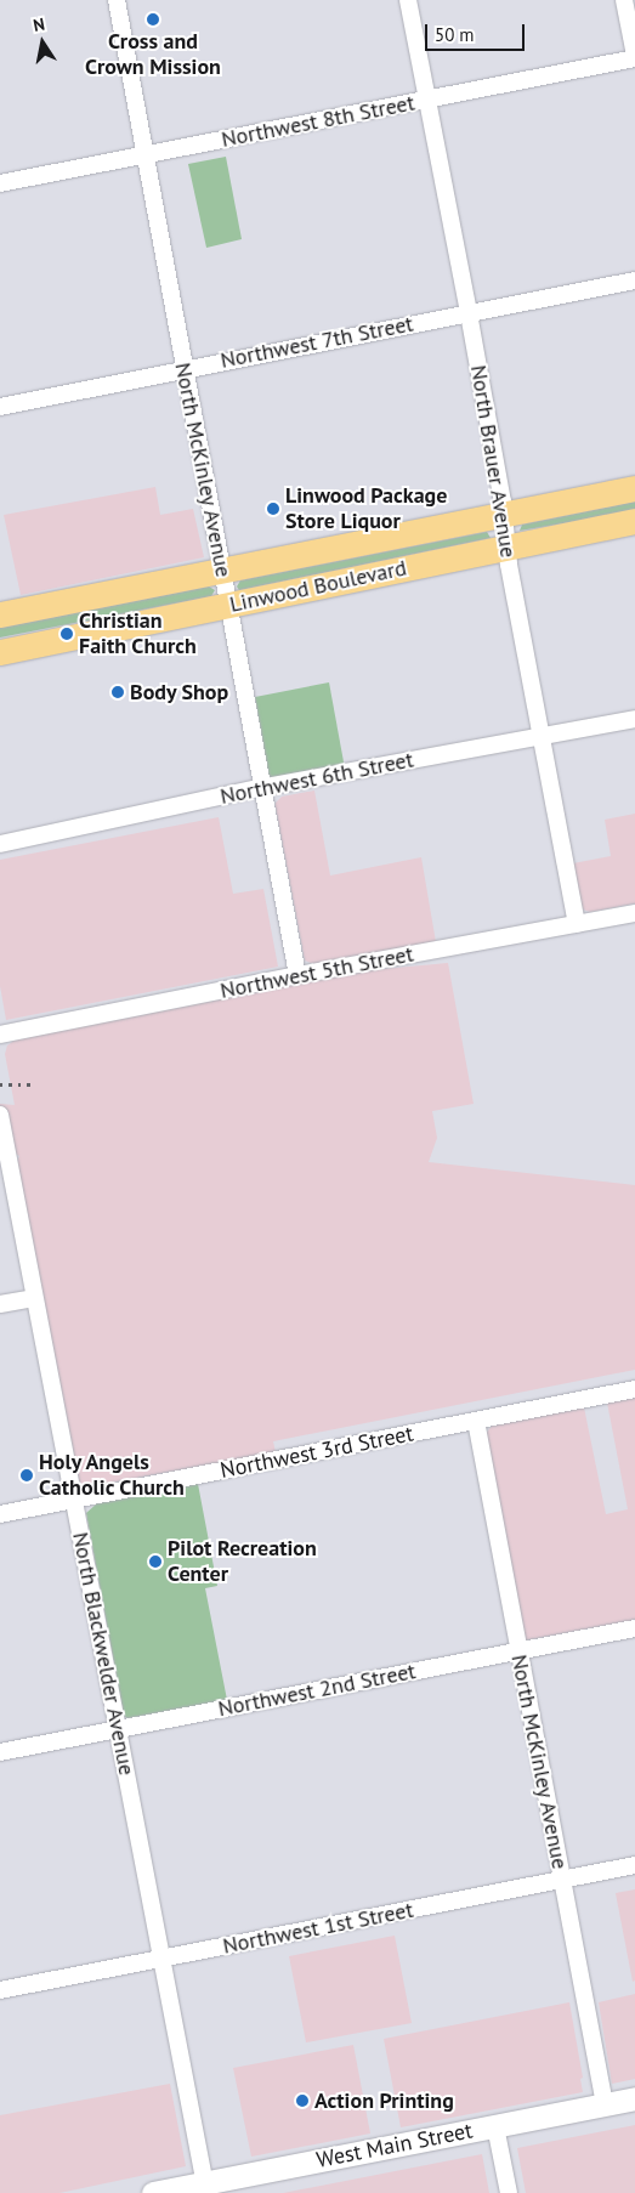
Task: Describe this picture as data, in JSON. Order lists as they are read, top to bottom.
{
  "streets": {
    "main road": ["Linwood Boulevard", "West Main Street"],
    "street": [
      "Northwest 8th Street",
      "Northwest 7th Street",
      "North Brauer Avenue",
      "North McKinley Avenue",
      "Northwest 6th Street",
      "Northwest 5th Street",
      "Northwest 3rd Street",
      "North Blackwelder Avenue",
      "Northwest 2nd Street",
      "Northwest 1st Street"
    ]
  },
  "crossings": [
    ["Northwest 8th Street", "North Brauer Avenue"],
    ["Northwest 8th Street", "North McKinley Avenue"],
    ["Northwest 7th Street", "North Brauer Avenue"],
    ["Northwest 7th Street", "North McKinley Avenue"],
    ["North Brauer Avenue", "Linwood Boulevard"],
    ["North Brauer Avenue", "Northwest 6th Street"],
    ["North Brauer Avenue", "Northwest 5th Street"],
    ["North McKinley Avenue", "Linwood Boulevard"],
    ["North McKinley Avenue", "Northwest 6th Street"],
    ["North McKinley Avenue", "Northwest 5th Street"],
    ["North McKinley Avenue", "Northwest 3rd Street"],
    ["North McKinley Avenue", "Northwest 2nd Street"],
    ["North McKinley Avenue", "Northwest 1st Street"],
    ["North McKinley Avenue", "West Main Street"],
    ["Northwest 3rd Street", "North Blackwelder Avenue"],
    ["North Blackwelder Avenue", "Northwest 2nd Street"],
    ["North Blackwelder Avenue", "Northwest 1st Street"],
    ["North Blackwelder Avenue", "West Main Street"]
  ],
  "places": [
    "Cross and Crown Mission",
    "Linwood Package Store Liquor",
    "Christian Faith Church",
    "Body Shop",
    "Holy Angels Catholic Church",
    "Pilot Recreation Center",
    "Action Printing"
  ],
  "scale_bar": "50 m",
  "north": "top"
}
